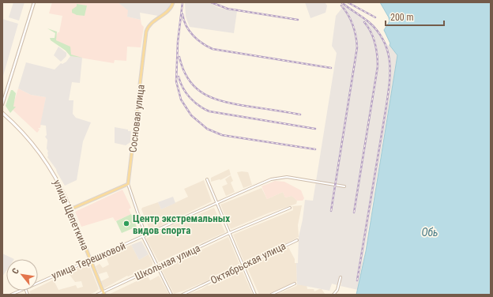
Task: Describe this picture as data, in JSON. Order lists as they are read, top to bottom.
{
  "streets": {
    "main road": ["Сосновая улица", "улица Щепеткина"],
    "street": ["улица Терешковой", "Школьная улица", "Октябрьская улица"]
  },
  "crossings": [
    ["улица Щепеткина", "улица Терешковой"],
    ["улица Щепеткина", "Школьная улица"]
  ],
  "water": ["Обь"],
  "places": ["Центр экстремальных видов спорта"],
  "scale_bar": "200 m",
  "north": "top left"
}
